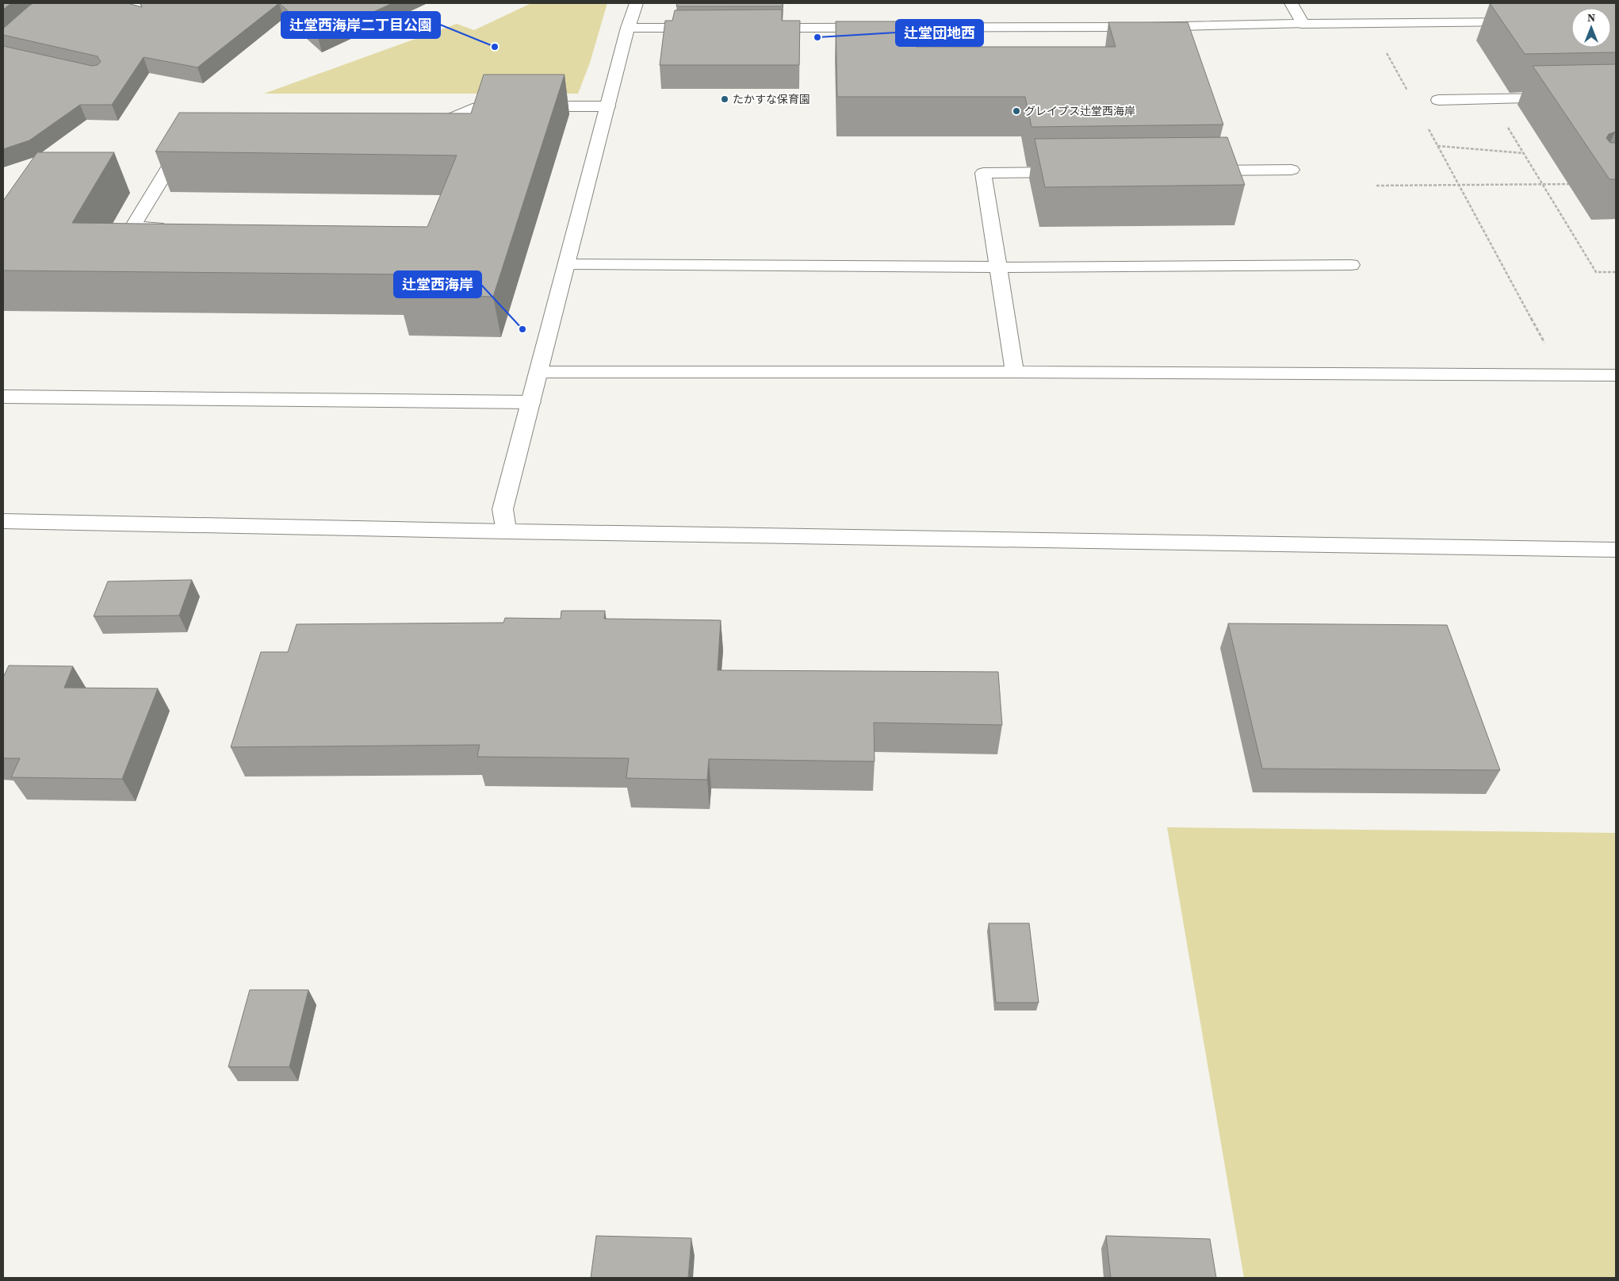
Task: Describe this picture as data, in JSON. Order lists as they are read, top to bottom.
{
  "places": [
    "辻堂団地西",
    "辻堂西海岸二丁目公園",
    "たかすな保育園",
    "グレイプス辻堂西海岸",
    "辻堂西海岸"
  ],
  "north": "top"
}
